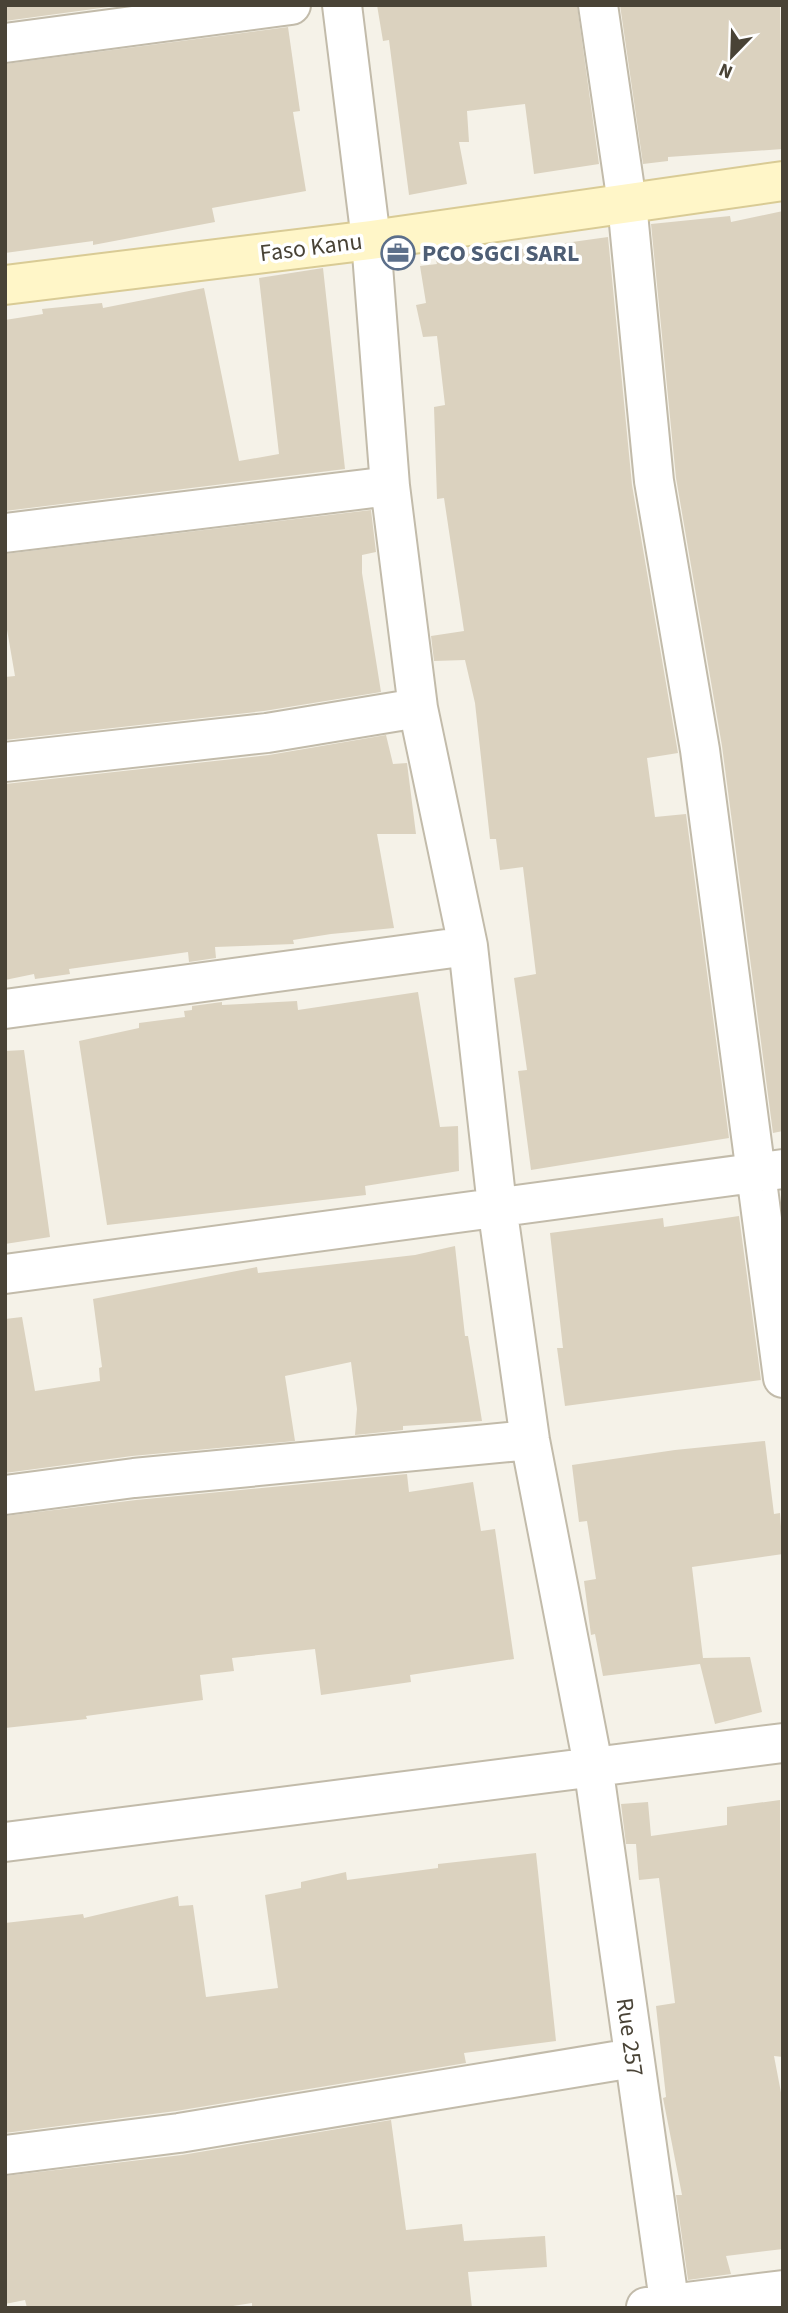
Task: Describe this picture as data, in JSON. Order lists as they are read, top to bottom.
{
  "streets": {
    "main road": ["Faso Kanu"],
    "street": ["Rue 257"]
  },
  "crossings": [
    ["Faso Kanu", "Rue 257"]
  ],
  "places": {
    "office": ["PCO SGCI SARL"]
  },
  "north": "bottom left"
}
